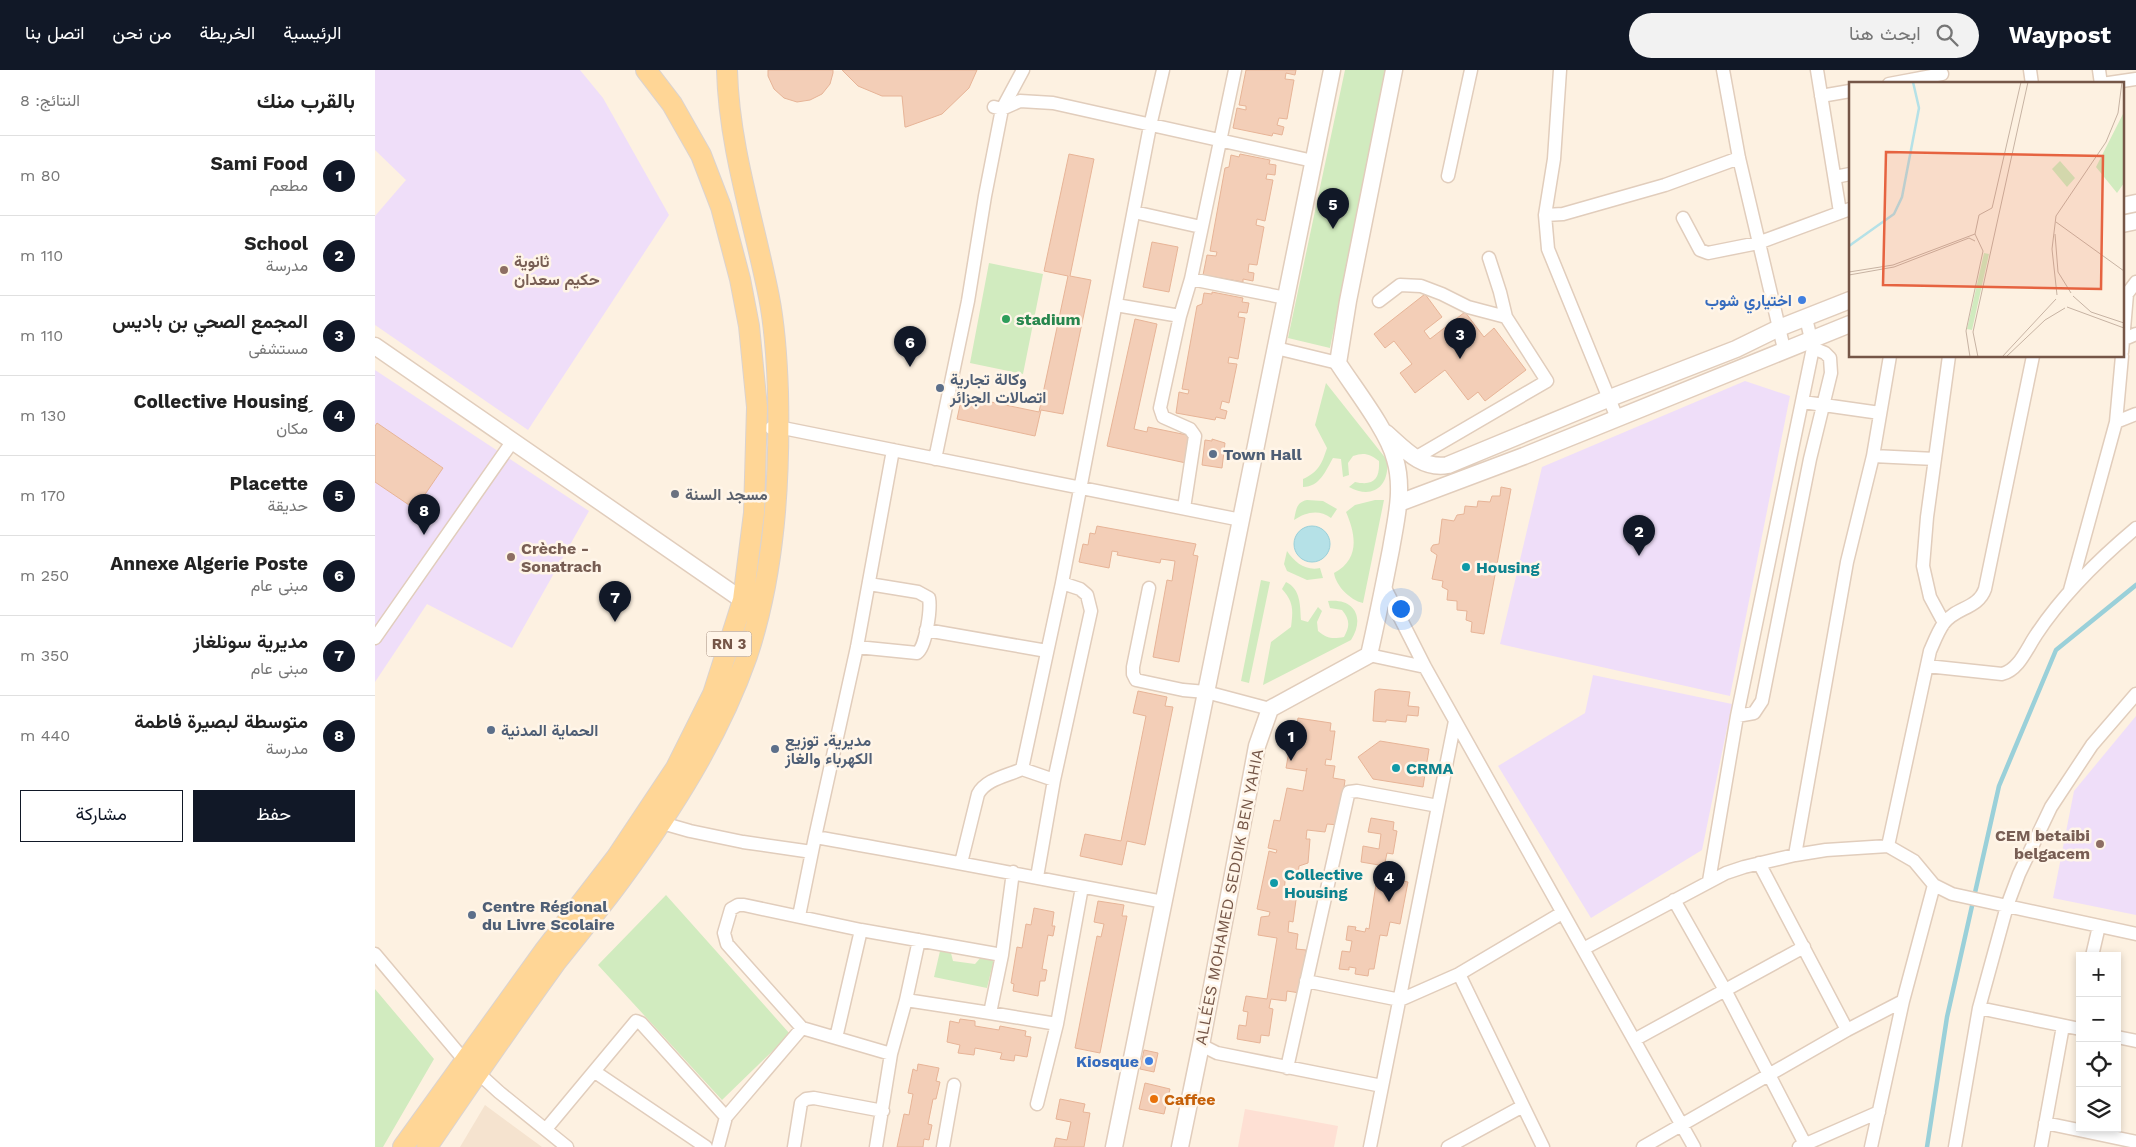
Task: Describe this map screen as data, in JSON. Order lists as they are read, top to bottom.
{
  "streets": {
    "main road": ["RN 3"],
    "street": ["ALLÉES MOHAMED SEDDIK BEN YAHIA"]
  },
  "places": [
    "ثانوية حكيم سعدان",
    "اختياري شوب",
    "stadium",
    "وكالة تجارية اتصالات الجزائر",
    "Town Hall",
    "مسجد السنة",
    "Crèche - Sonatrach",
    "Housing",
    "الحماية المدنية",
    "مديرية. توزيع الكهرباء والغاز",
    "CRMA",
    "CEM betaibi belgacem",
    "Collective Housing",
    "Centre Régional du Livre Scolaire",
    "Kiosque",
    "Caffee"
  ],
  "page": {
    "header": "Waypost",
    "search": "ابحث هنا",
    "nav": [
      "الرئيسية",
      "الخريطة",
      "من نحن",
      "اتصل بنا"
    ],
    "heading": ["بالقرب منك", "النتائج: 8"],
    "list": [
      {
        "mark": "1",
        "name": "Sami Food",
        "note": "مطعم",
        "value": "80 m"
      },
      {
        "mark": "2",
        "name": "School",
        "note": "مدرسة",
        "value": "110 m"
      },
      {
        "mark": "3",
        "name": "المجمع الصحي بن باديس",
        "note": "مستشفى",
        "value": "110 m"
      },
      {
        "mark": "4",
        "name": "ِCollective Housing",
        "note": "مكان",
        "value": "130 m"
      },
      {
        "mark": "5",
        "name": "Placette",
        "note": "حديقة",
        "value": "170 m"
      },
      {
        "mark": "6",
        "name": "Annexe Algerie Poste",
        "note": "مبنى عام",
        "value": "250 m"
      },
      {
        "mark": "7",
        "name": "مديرية سونلغاز",
        "note": "مبنى عام",
        "value": "350 m"
      },
      {
        "mark": "8",
        "name": "متوسطة لبصيرة فاطمة",
        "note": "مدرسة",
        "value": "440 m"
      }
    ],
    "pins": [
      "5",
      "3",
      "6",
      "8",
      "2",
      "7",
      "1",
      "4"
    ],
    "buttons": ["حفظ", "مشاركة"],
    "map_buttons": ["+", "−"]
  }
}
